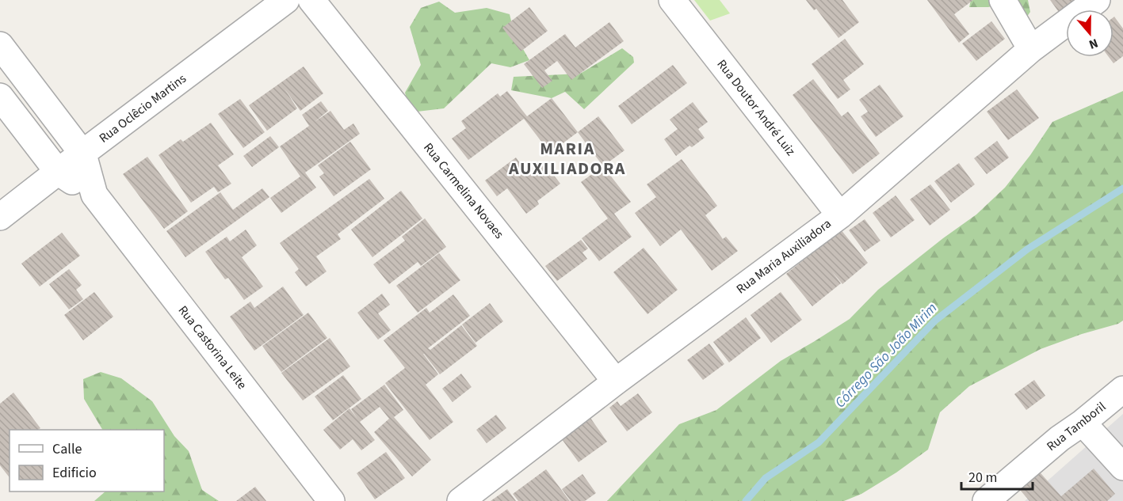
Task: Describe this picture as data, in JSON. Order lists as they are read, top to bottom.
{
  "streets": {
    "street": [
      "Rua Doutor André Luiz",
      "Rua Oclêcio Martins",
      "Rua Carmelina Novaes",
      "Rua Maria Auxiliadora",
      "Rua Castorina Leite",
      "Rua Tamboril"
    ]
  },
  "crossings": [
    ["Rua Doutor André Luiz", "Rua Maria Auxiliadora"],
    ["Rua Oclêcio Martins", "Rua Castorina Leite"],
    ["Rua Carmelina Novaes", "Rua Maria Auxiliadora"]
  ],
  "districts": ["MARIA AUXILIADORA"],
  "water": ["Córrego São João Mirim"],
  "legend": ["Calle", "Edificio"],
  "scale_bar": "20 m",
  "north": "bottom"
}
